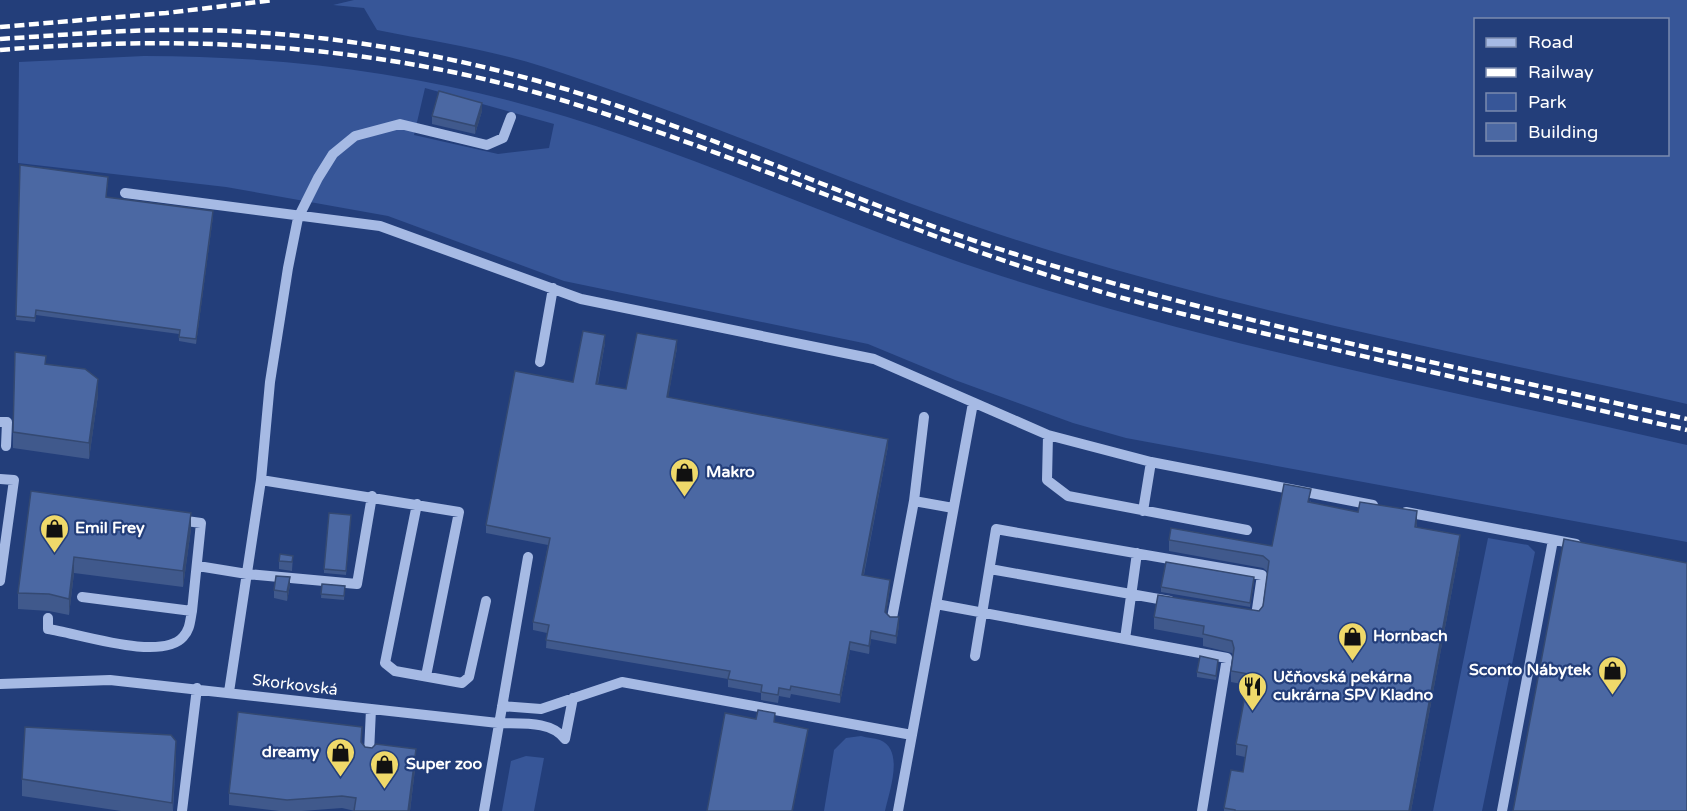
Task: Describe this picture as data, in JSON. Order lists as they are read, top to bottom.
{
  "streets": {
    "street": ["Skorkovská"]
  },
  "places": {
    "shop": [
      "Makro",
      "Emil Frey",
      "Hornbach",
      "Sconto Nábytek",
      "dreamy",
      "Super zoo"
    ],
    "restaurant": ["Učňovská pekárna cukrárna SPV Kladno"]
  },
  "legend": [
    "Road",
    "Railway",
    "Park",
    "Building"
  ]
}
